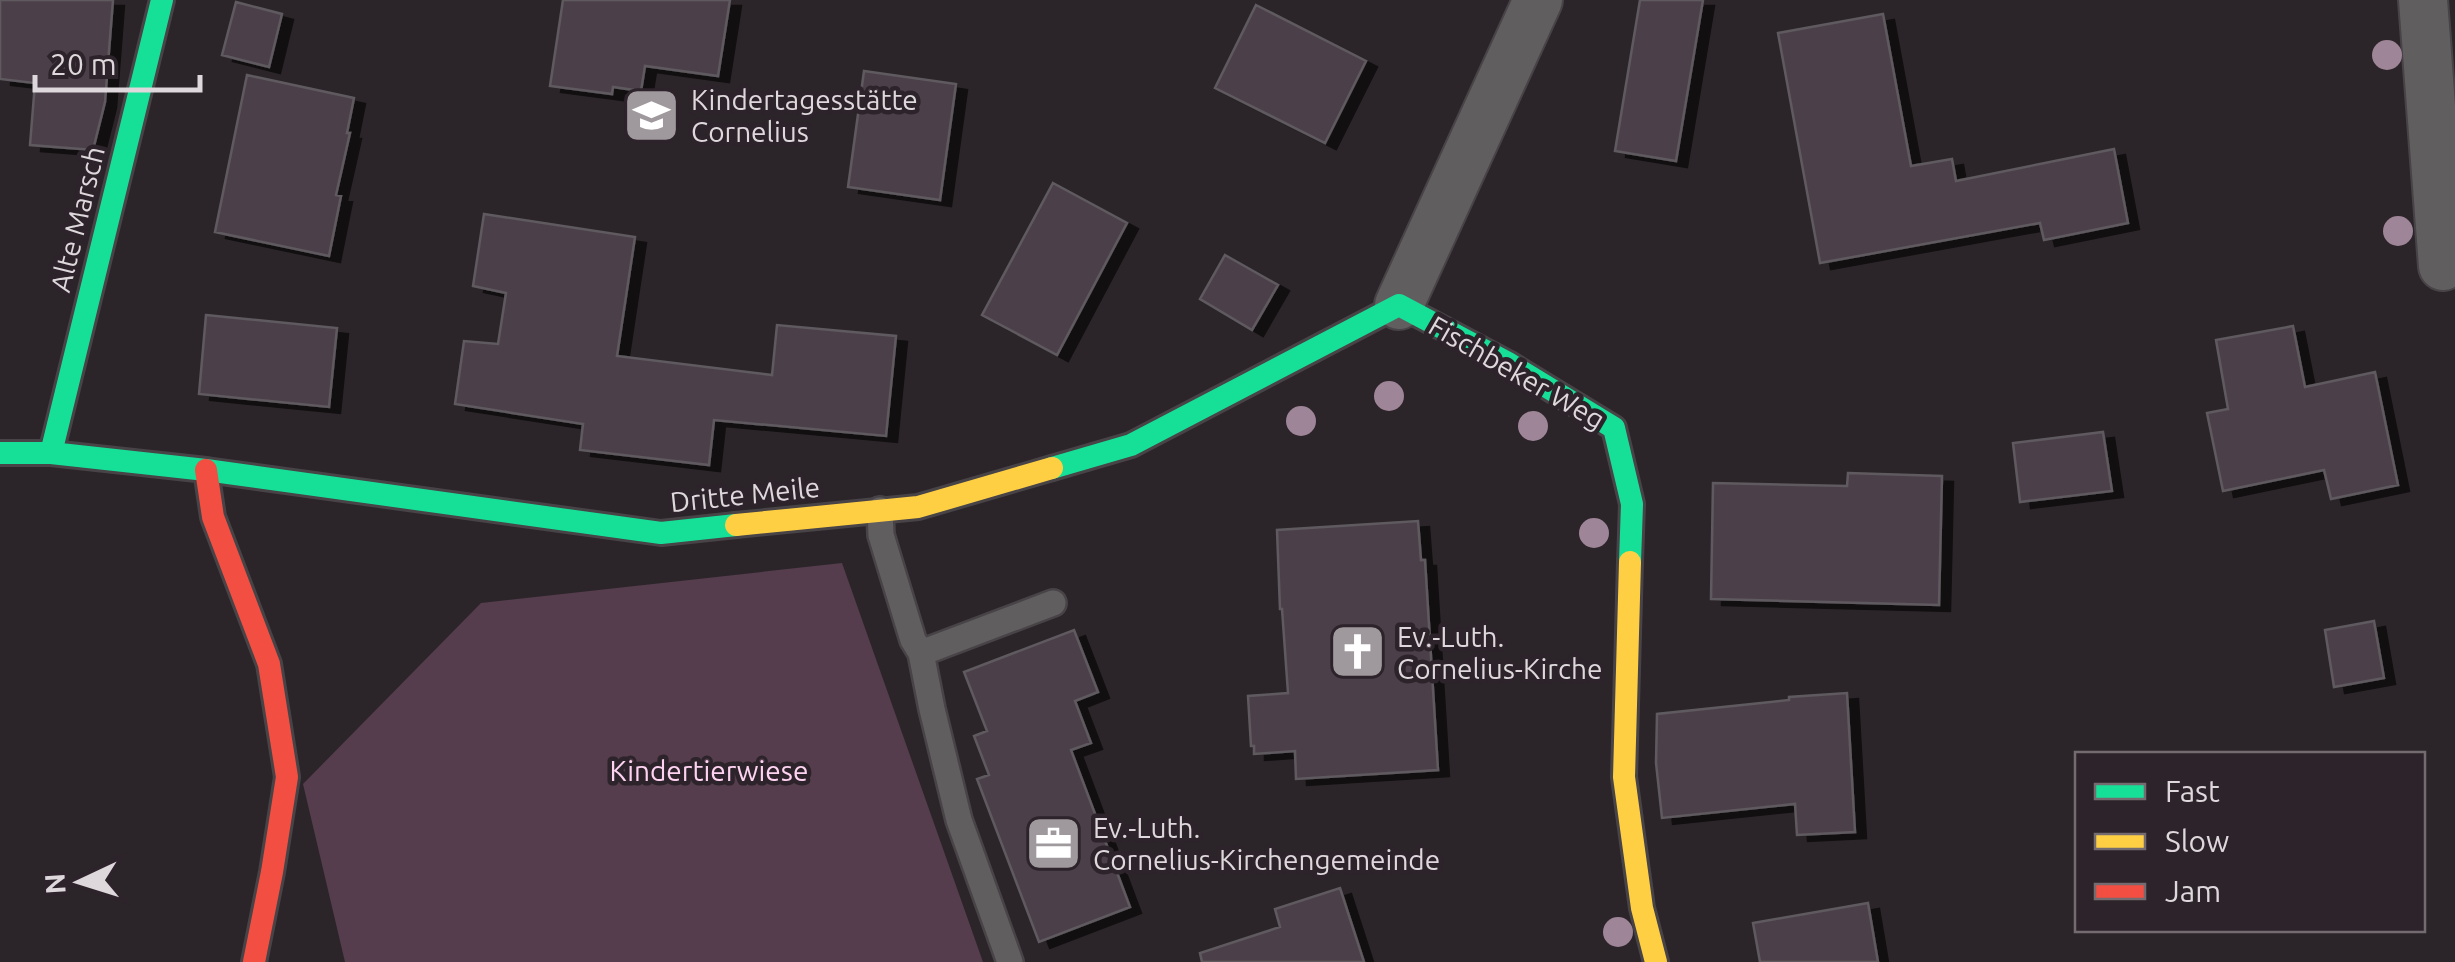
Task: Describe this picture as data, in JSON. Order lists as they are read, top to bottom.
{
  "streets": {
    "street": ["Alte Marsch", "Fischbeker Weg", "Dritte Meile"]
  },
  "crossings": [
    ["Alte Marsch", "Dritte Meile"],
    ["Fischbeker Weg", "Dritte Meile"]
  ],
  "parks": ["Kindertierwiese"],
  "places": {
    "school or university": ["Kindertagesstätte Cornelius"],
    "church": ["Ev.-Luth. Cornelius-Kirche"],
    "office": ["Ev.-Luth. Cornelius-Kirchengemeinde"]
  },
  "legend": ["Fast", "Slow", "Jam"],
  "scale_bar": "20 m",
  "north": "left"
}
